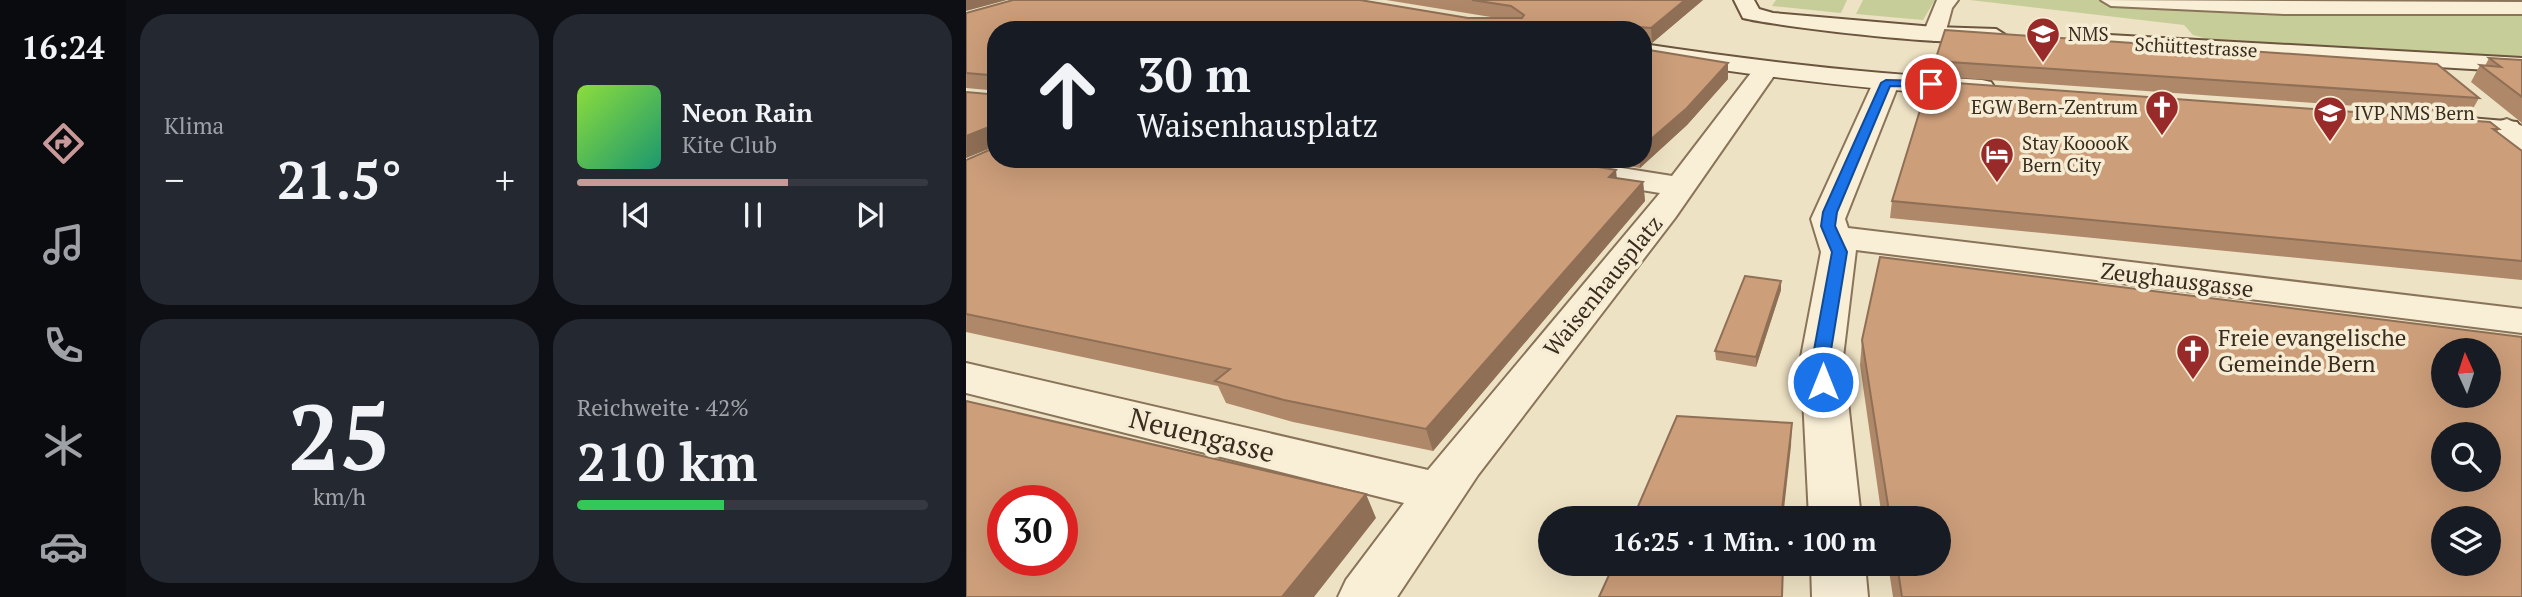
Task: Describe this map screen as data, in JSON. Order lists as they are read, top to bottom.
{
  "streets": {
    "street": [
      "Schüttestrasse",
      "Zeughausgasse",
      "Waisenhausplatz",
      "Neuengasse"
    ]
  },
  "crossings": [
    ["Waisenhausplatz", "Neuengasse"]
  ],
  "places": {
    "school or university": ["NMS", "IVP NMS Bern"],
    "church": ["EGW Bern-Zentrum", "Freie evangelische Gemeinde Bern"],
    "hotel": ["Stay KooooK Bern City"]
  },
  "north": "top",
  "page": {
    "tabs": "16:24",
    "tile": [
      "Klima",
      ["25", "km/h"],
      ["Reichweite · 42%", "210 km"]
    ],
    "turn": ["30 m", "Waisenhausplatz"],
    "song": ["Neon Rain", "Kite Club"],
    "heat": ["−", "21.5°", "+"],
    "limit": "30",
    "trip": "16:25 · 1 Min. · 100 m"
  }
}
